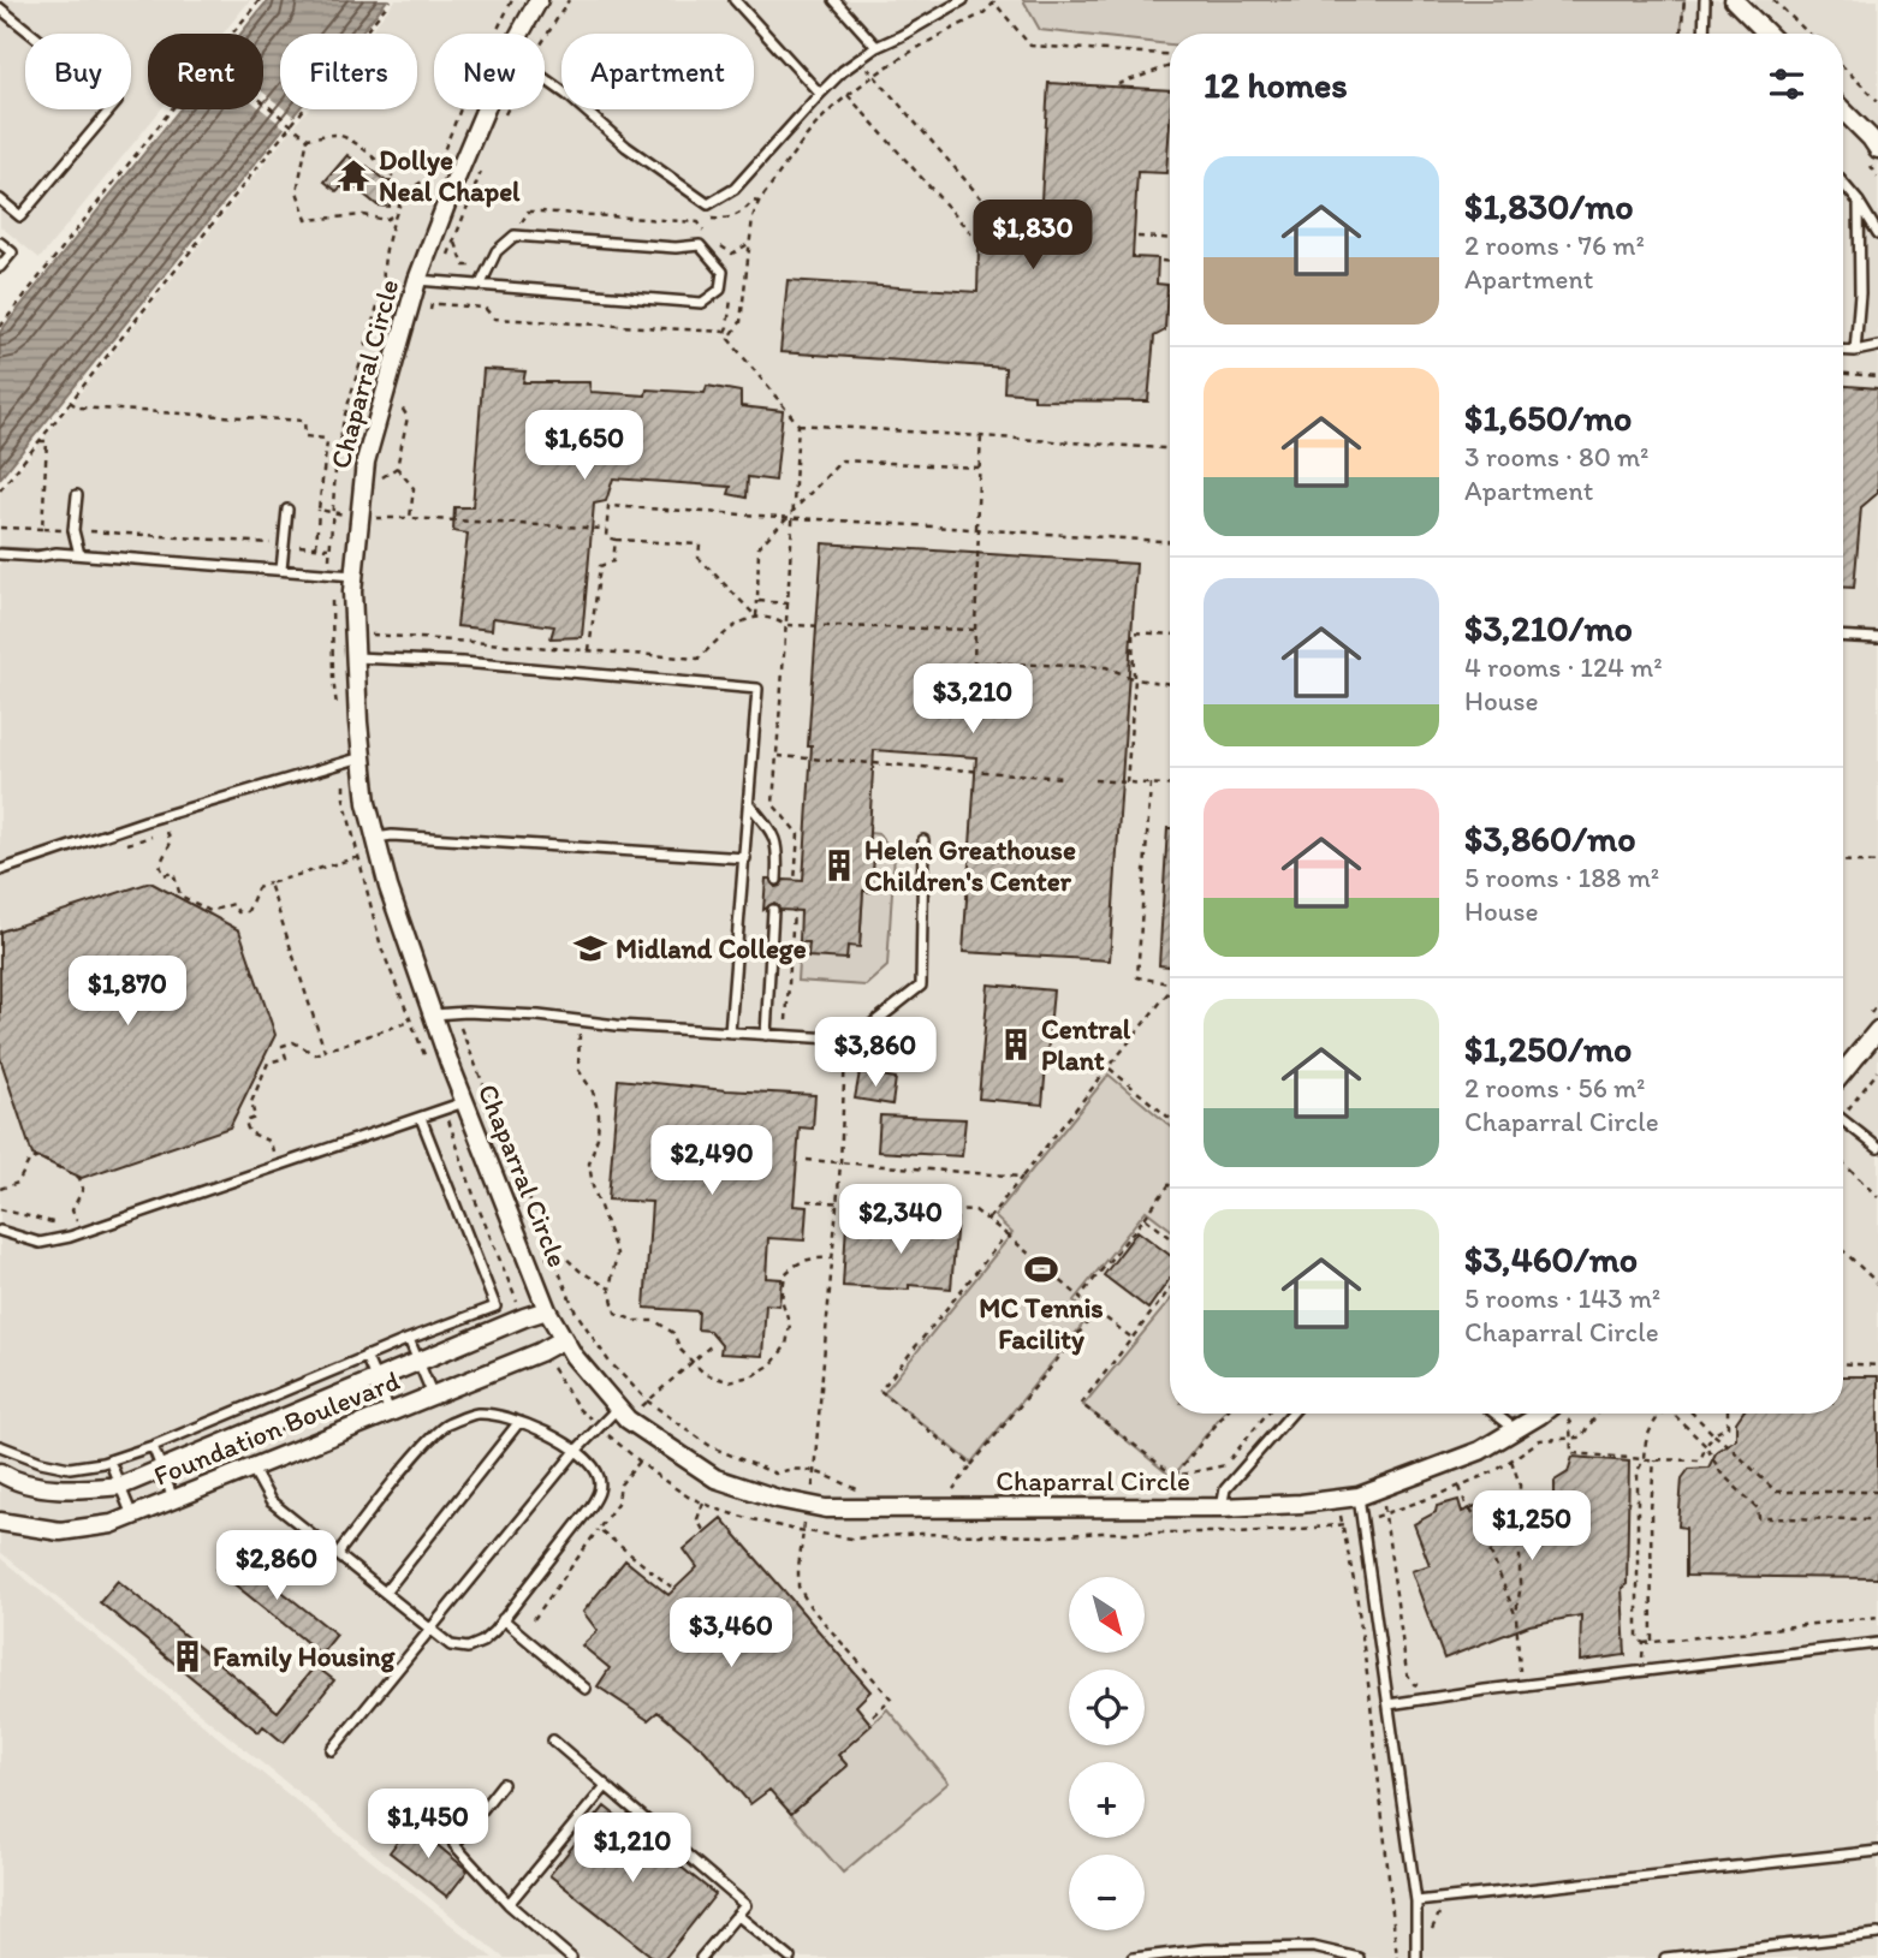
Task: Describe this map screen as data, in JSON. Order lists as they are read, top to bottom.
{
  "streets": {
    "street": ["Chaparral Circle", "Foundation Boulevard"]
  },
  "crossings": [
    ["Chaparral Circle", "Foundation Boulevard"]
  ],
  "places": {
    "temple": ["Dollye Neal Chapel"],
    "building": ["Helen Greathouse Children's Center", "Central Plant", "Family Housing"],
    "school or university": ["Midland College"],
    "sports": ["MC Tennis Facility"]
  },
  "north": "bottom right",
  "page": {
    "chip": [
      "Buy",
      "Rent",
      "Filters",
      "New",
      "Apartment"
    ],
    "heading": "12 homes",
    "list": [
      {
        "name": "$1,830/mo",
        "note": "2 rooms · 76 m² · Apartment"
      },
      {
        "name": "$1,650/mo",
        "note": "3 rooms · 80 m² · Apartment"
      },
      {
        "name": "$3,210/mo",
        "note": "4 rooms · 124 m² · House"
      },
      {
        "name": "$3,860/mo",
        "note": "5 rooms · 188 m² · House"
      },
      {
        "name": "$1,250/mo",
        "note": "2 rooms · 56 m² · Chaparral Circle"
      },
      {
        "name": "$3,460/mo",
        "note": "5 rooms · 143 m² · Chaparral Circle"
      }
    ],
    "price": [
      "$1,830",
      "$1,650",
      "$3,210",
      "$1,870",
      "$3,860",
      "$2,490",
      "$2,340",
      "$1,250",
      "$2,860",
      "$3,460",
      "$1,450",
      "$1,210"
    ],
    "map_buttons": ["+", "−"]
  }
}
